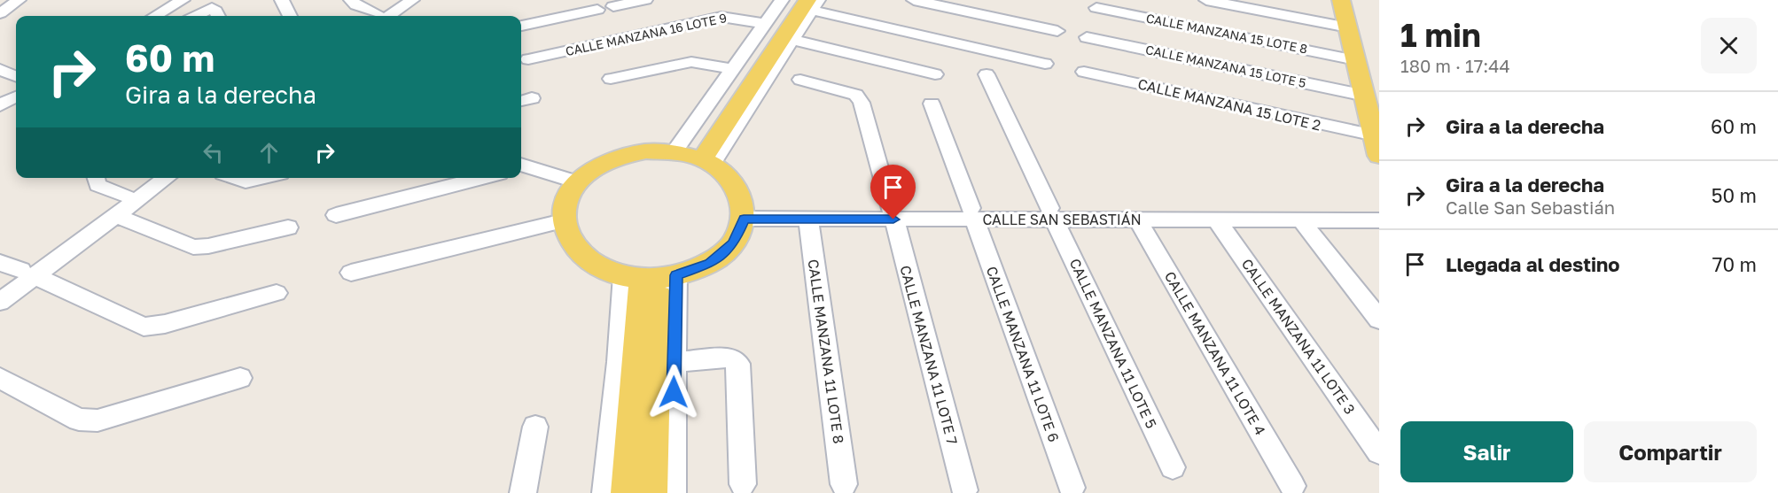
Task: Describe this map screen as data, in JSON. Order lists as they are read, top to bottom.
{
  "streets": {
    "street": [
      "CALLE MANZANA 15 LOTE 8",
      "CALLE MANZANA 16 LOTE 9",
      "CALLE MANZANA 15 LOTE 5",
      "CALLE MANZANA 15 LOTE 2",
      "CALLE SAN SEBASTIÁN",
      "CALLE MANZANA 11 LOTE 3",
      "CALLE MANZANA 11 LOTE 5",
      "CALLE MANZANA 11 LOTE 8",
      "CALLE MANZANA 11 LOTE 4",
      "CALLE MANZANA 11 LOTE 6",
      "CALLE MANZANA 11 LOTE 7"
    ]
  },
  "crossings": [
    ["CALLE SAN SEBASTIÁN", "CALLE MANZANA 11 LOTE 3"],
    ["CALLE SAN SEBASTIÁN", "CALLE MANZANA 11 LOTE 5"],
    ["CALLE SAN SEBASTIÁN", "CALLE MANZANA 11 LOTE 8"],
    ["CALLE SAN SEBASTIÁN", "CALLE MANZANA 11 LOTE 4"],
    ["CALLE SAN SEBASTIÁN", "CALLE MANZANA 11 LOTE 6"],
    ["CALLE SAN SEBASTIÁN", "CALLE MANZANA 11 LOTE 7"]
  ],
  "page": {
    "heading": ["1 min", "180 m · 17:44"],
    "turn": ["60 m", "Gira a la derecha"],
    "list": [
      {
        "name": "Gira a la derecha",
        "value": "60 m"
      },
      {
        "name": "Gira a la derecha",
        "note": "Calle San Sebastián",
        "value": "50 m"
      },
      {
        "name": "Llegada al destino",
        "value": "70 m"
      }
    ],
    "buttons": ["Salir", "Compartir"]
  }
}
